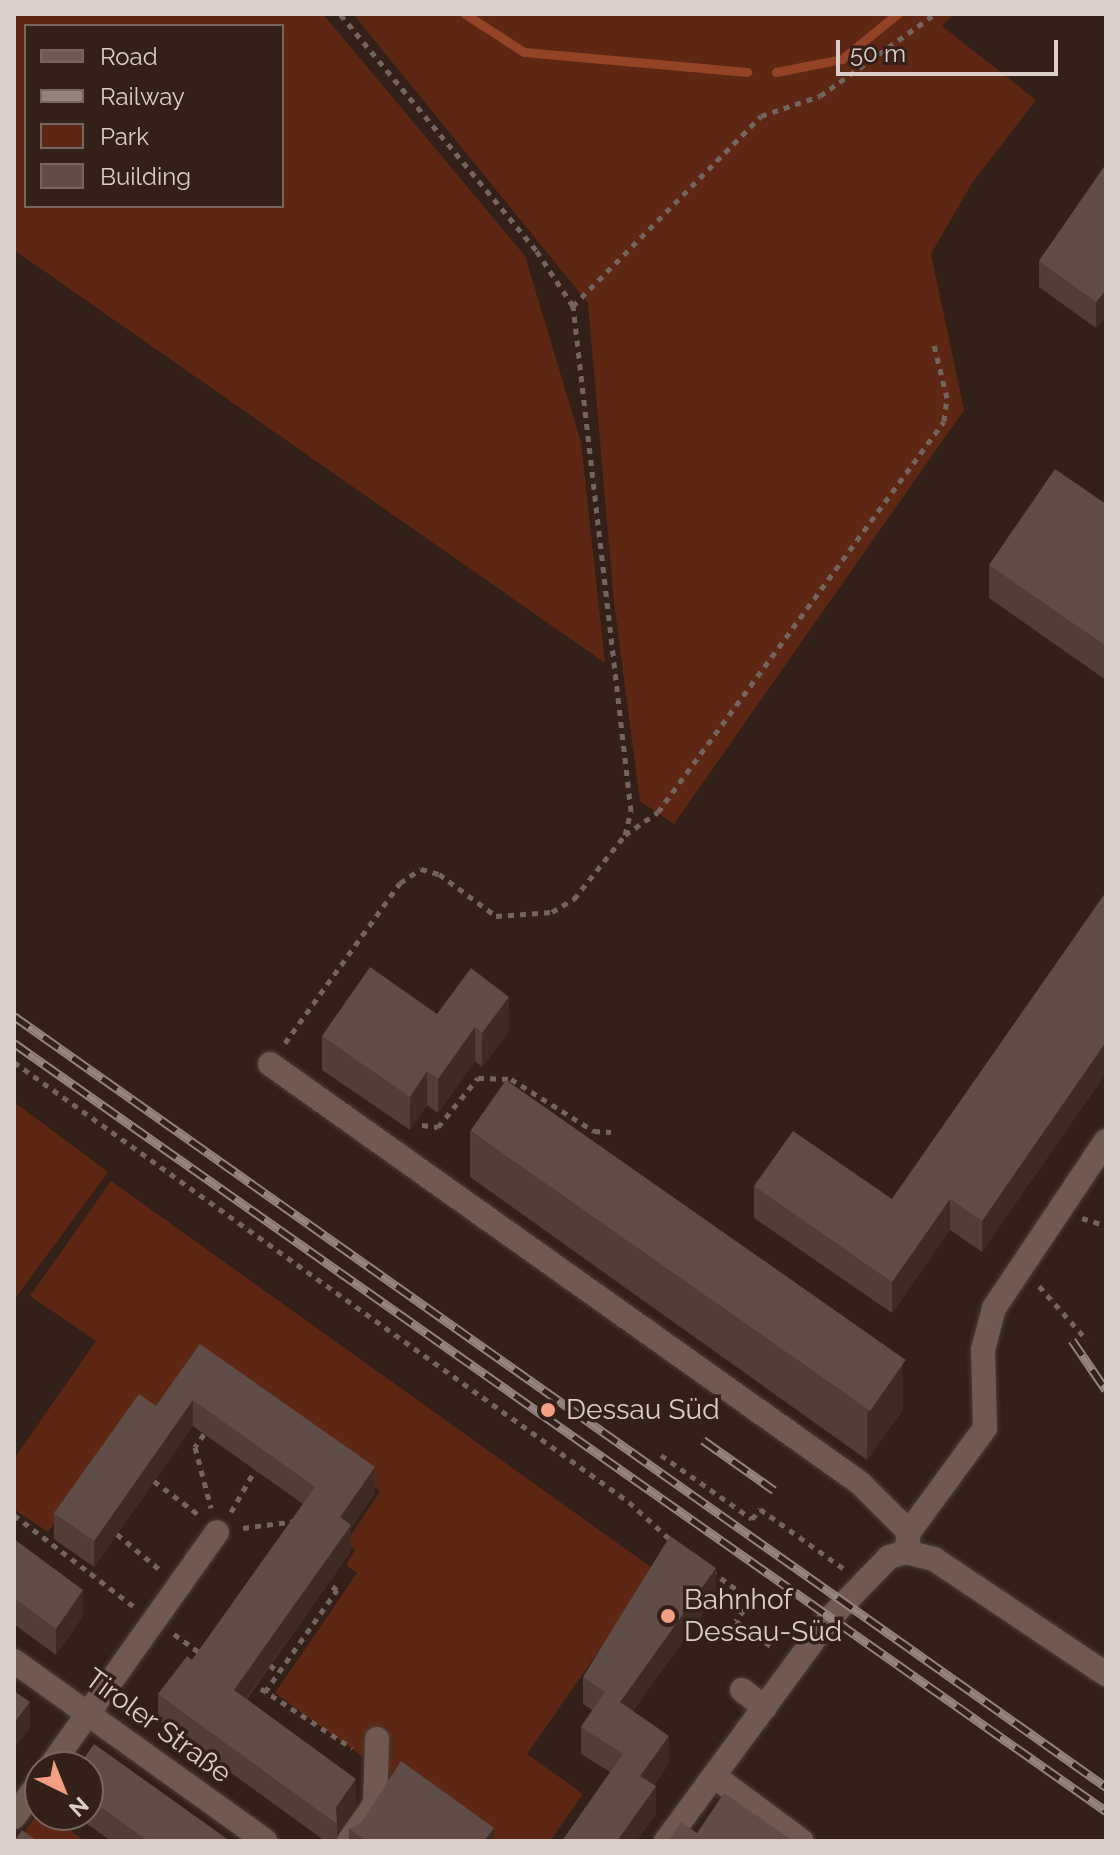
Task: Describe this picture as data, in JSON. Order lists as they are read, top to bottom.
{
  "streets": {
    "street": ["Tiroler Straße"]
  },
  "places": ["Dessau Süd", "Bahnhof Dessau-Süd"],
  "legend": [
    "Road",
    "Railway",
    "Park",
    "Building"
  ],
  "scale_bar": "50 m",
  "north": "bottom right"
}
